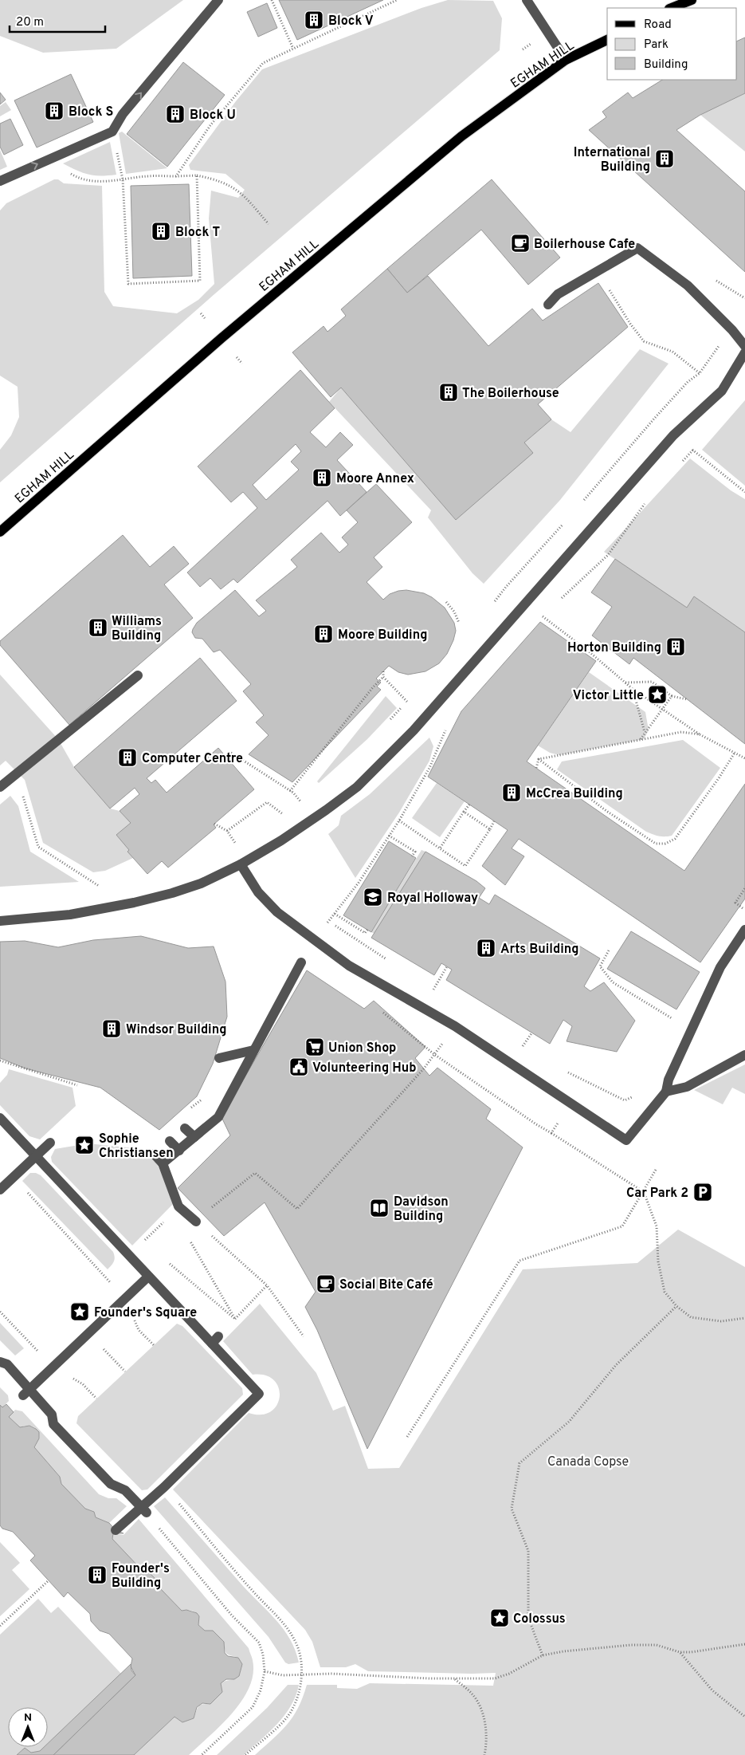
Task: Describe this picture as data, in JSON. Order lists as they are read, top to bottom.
{
  "streets": {
    "main road": ["EGHAM HILL"]
  },
  "parks": ["Canada Copse"],
  "places": {
    "building": [
      "Block V",
      "Block S",
      "Block U",
      "International Building",
      "Block T",
      "The Boilerhouse",
      "Moore Annex",
      "Williams Building",
      "Moore Building",
      "Horton Building",
      "Computer Centre",
      "McCrea Building",
      "Arts Building",
      "Windsor Building",
      "Founder's Building"
    ],
    "cafe": ["Boilerhouse Cafe", "Social Bite Café"],
    "place": [
      "Victor Little",
      "Sophie Christiansen",
      "Founder's Square",
      "Colossus"
    ],
    "school or university": ["Royal Holloway"],
    "supermarket": ["Union Shop"],
    "public building": ["Volunteering Hub"],
    "parking": ["Car Park 2"],
    "library": ["Davidson Building"]
  },
  "legend": ["Road", "Park", "Building"],
  "scale_bar": "20 m",
  "north": "top"
}
